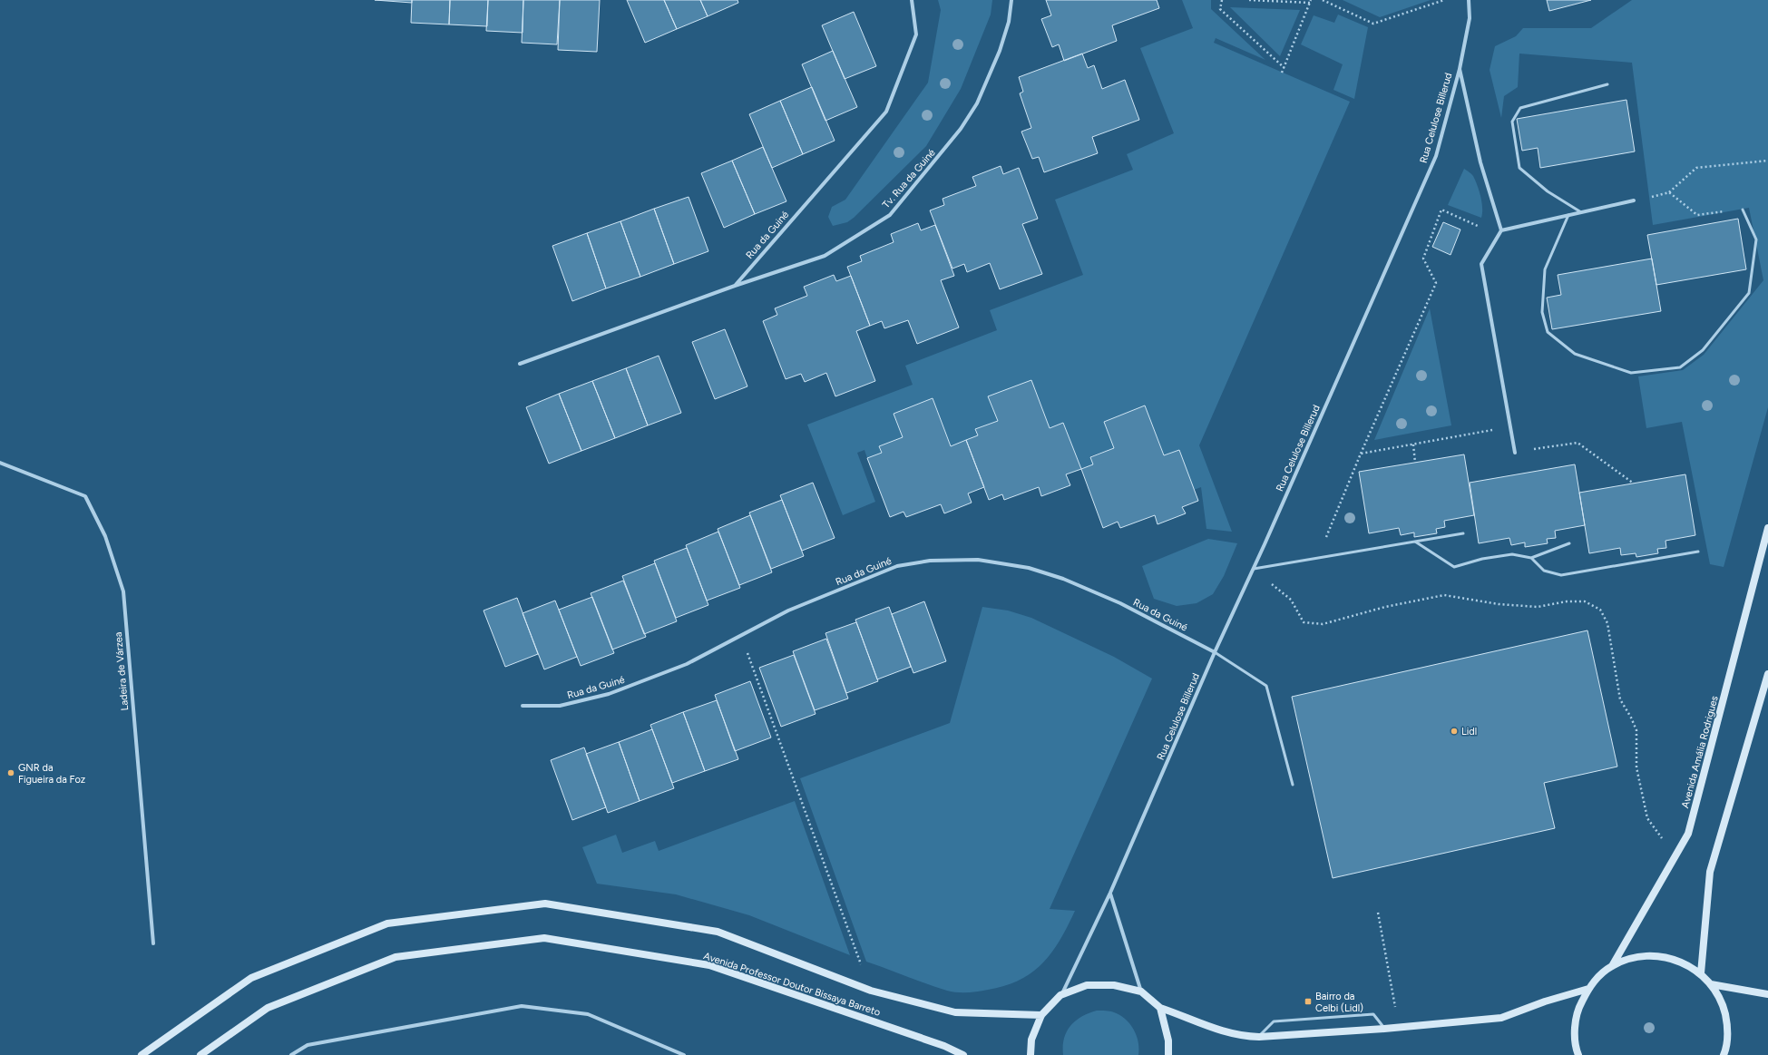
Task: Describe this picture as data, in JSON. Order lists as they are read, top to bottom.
{
  "streets": {
    "main road": ["Avenida Amália Rodrigues", "Avenida Professor Doutor Bissaya Barreto"],
    "street": [
      "Rua Celulose Billerud",
      "Tv. Rua da Guiné",
      "Rua da Guiné",
      "Ladeira de Várzea"
    ]
  },
  "crossings": [
    ["Rua Celulose Billerud", "Rua da Guiné"],
    ["Tv. Rua da Guiné", "Rua da Guiné"]
  ],
  "places": {
    "other": ["Lidl", "GNR da Figueira da Foz"],
    "transit": ["Bairro da Celbi (Lidl)"]
  }
}
